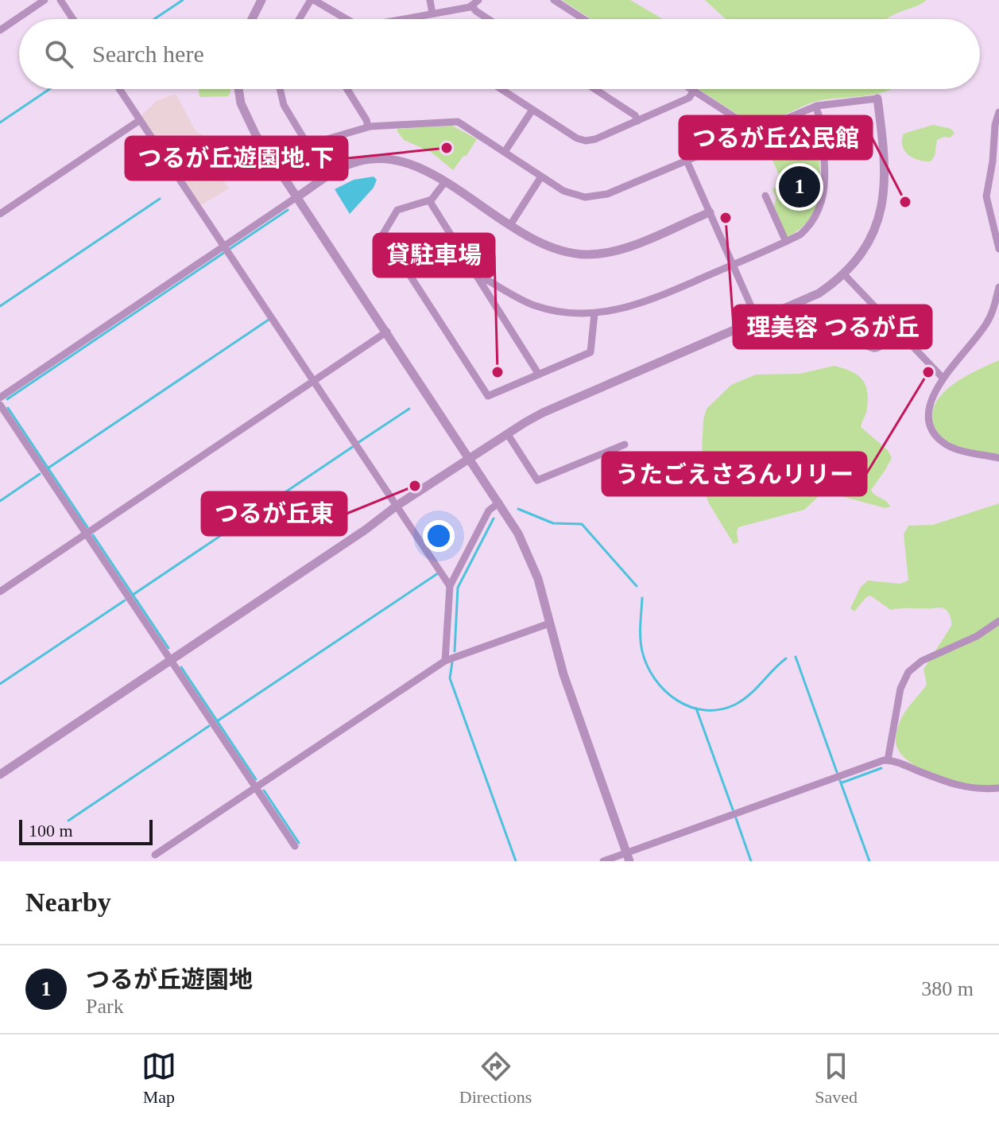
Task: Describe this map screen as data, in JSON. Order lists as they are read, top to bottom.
{
  "places": [
    "つるが丘遊園地.下",
    "つるが丘公民館",
    "理美容 つるが丘",
    "貸駐車場",
    "うたごえさろんリリー",
    "つるが丘東"
  ],
  "scale_bar": "100 m",
  "page": {
    "search": "Search here",
    "pins": "1",
    "scale": "100 m",
    "heading": "Nearby",
    "list": [
      {
        "mark": "1",
        "name": "つるが丘遊園地",
        "note": "Park",
        "value": "380 m"
      }
    ],
    "nav": ["Map", "Directions", "Saved"]
  }
}
